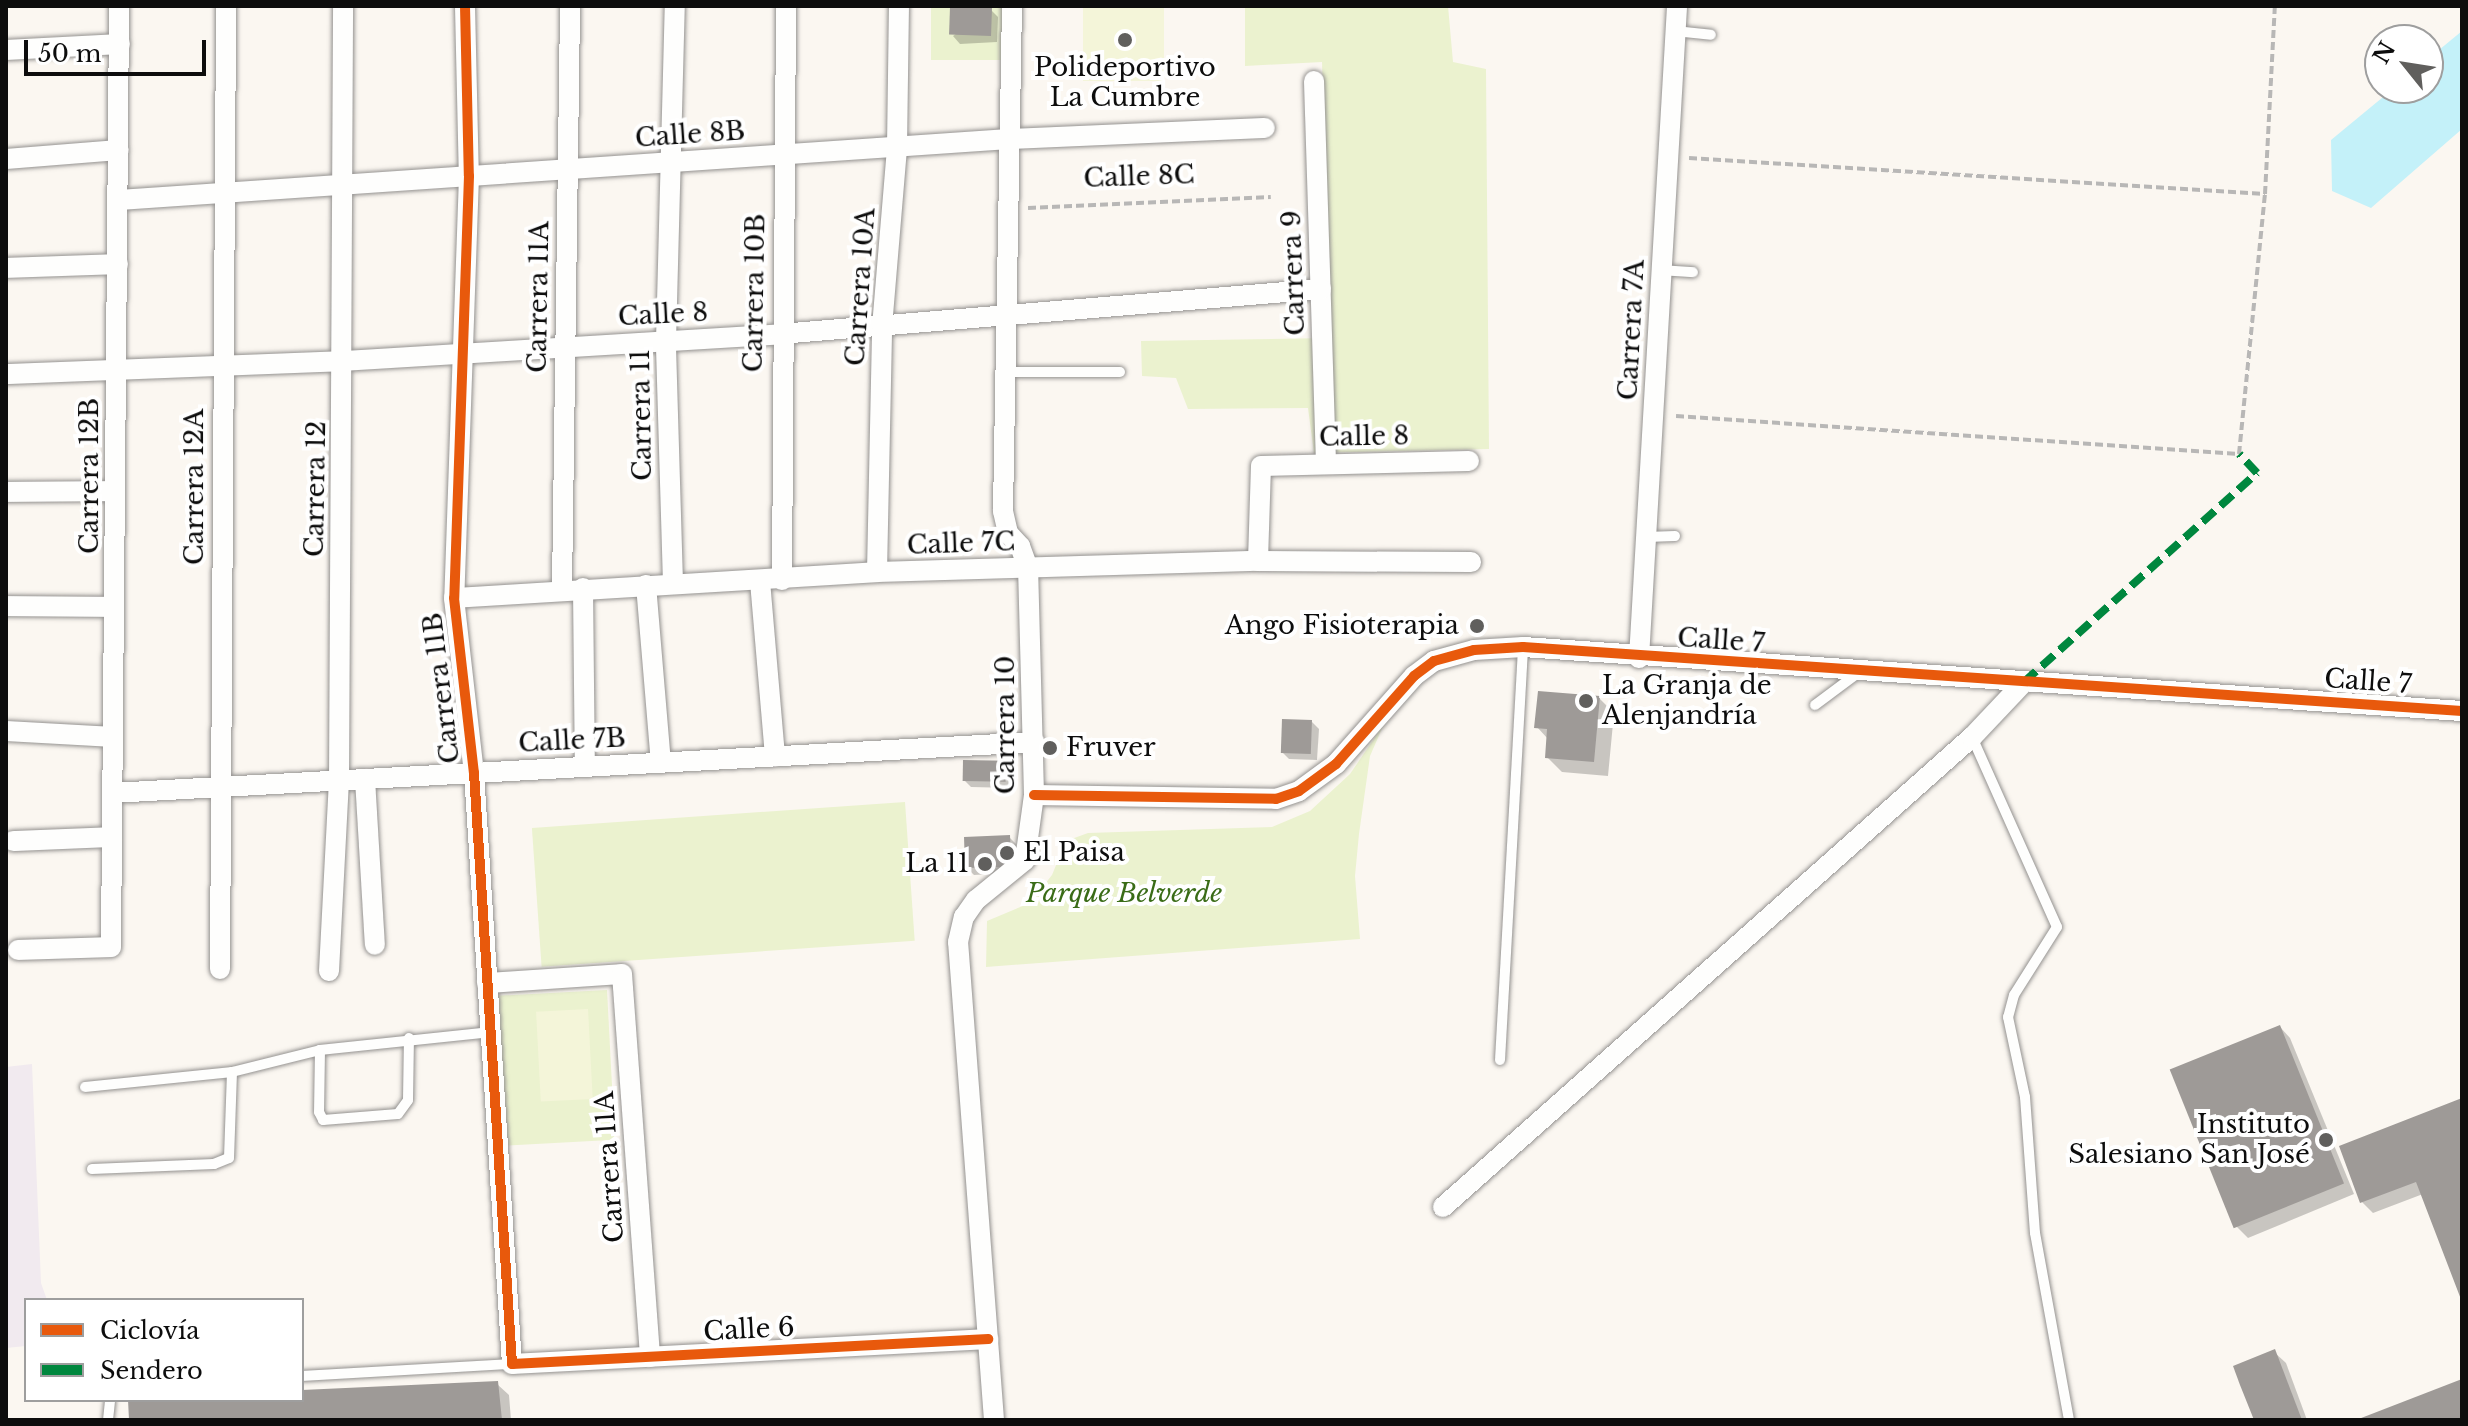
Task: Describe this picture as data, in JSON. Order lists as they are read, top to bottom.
{
  "streets": {
    "street": [
      "Calle 8B",
      "Carrera 9",
      "Carrera 10A",
      "Carrera 10B",
      "Carrera 11A",
      "Calle 8",
      "Carrera 7A",
      "Carrera 11",
      "Carrera 12B",
      "Carrera 12A",
      "Carrera 12",
      "Calle 7C",
      "Calle 7",
      "Carrera 11B",
      "Carrera 10",
      "Calle 7B",
      "Calle 6"
    ],
    "path": ["Calle 8C"]
  },
  "crossings": [
    ["Calle 8B", "Carrera 10A"],
    ["Calle 8B", "Carrera 10B"],
    ["Calle 8B", "Carrera 11A"],
    ["Calle 8B", "Carrera 11"],
    ["Calle 8B", "Carrera 12B"],
    ["Calle 8B", "Carrera 12A"],
    ["Calle 8B", "Carrera 12"],
    ["Calle 8B", "Carrera 11B"],
    ["Calle 8B", "Carrera 10"],
    ["Calle 8C", "Carrera 10"],
    ["Carrera 9", "Calle 8"],
    ["Carrera 10A", "Calle 8"],
    ["Carrera 10A", "Calle 7C"],
    ["Carrera 10B", "Calle 8"],
    ["Carrera 10B", "Calle 7C"],
    ["Carrera 11A", "Calle 8"],
    ["Carrera 11A", "Calle 7C"],
    ["Carrera 11A", "Carrera 11B"],
    ["Carrera 11A", "Calle 7B"],
    ["Carrera 11A", "Calle 6"],
    ["Calle 8", "Carrera 11"],
    ["Calle 8", "Carrera 12B"],
    ["Calle 8", "Carrera 12A"],
    ["Calle 8", "Carrera 12"],
    ["Calle 8", "Calle 7C"],
    ["Calle 8", "Carrera 11B"],
    ["Calle 8", "Carrera 10"],
    ["Carrera 7A", "Calle 7"],
    ["Carrera 11", "Calle 7C"],
    ["Carrera 12B", "Calle 7B"],
    ["Carrera 12A", "Calle 7B"],
    ["Carrera 12", "Calle 7B"],
    ["Calle 7C", "Carrera 11B"],
    ["Calle 7C", "Carrera 10"],
    ["Calle 7", "Carrera 10"],
    ["Carrera 11B", "Calle 7B"],
    ["Carrera 11B", "Calle 6"],
    ["Carrera 10", "Calle 7B"],
    ["Carrera 10", "Calle 6"]
  ],
  "parks": ["Parque Belverde"],
  "places": [
    "Polideportivo La Cumbre",
    "Ango Fisioterapia",
    "La Granja de Alenjandría",
    "Fruver",
    "El Paisa",
    "La 11",
    "Instituto Salesiano San José"
  ],
  "legend": ["Ciclovía", "Sendero"],
  "scale_bar": "50 m",
  "north": "top left"
}
